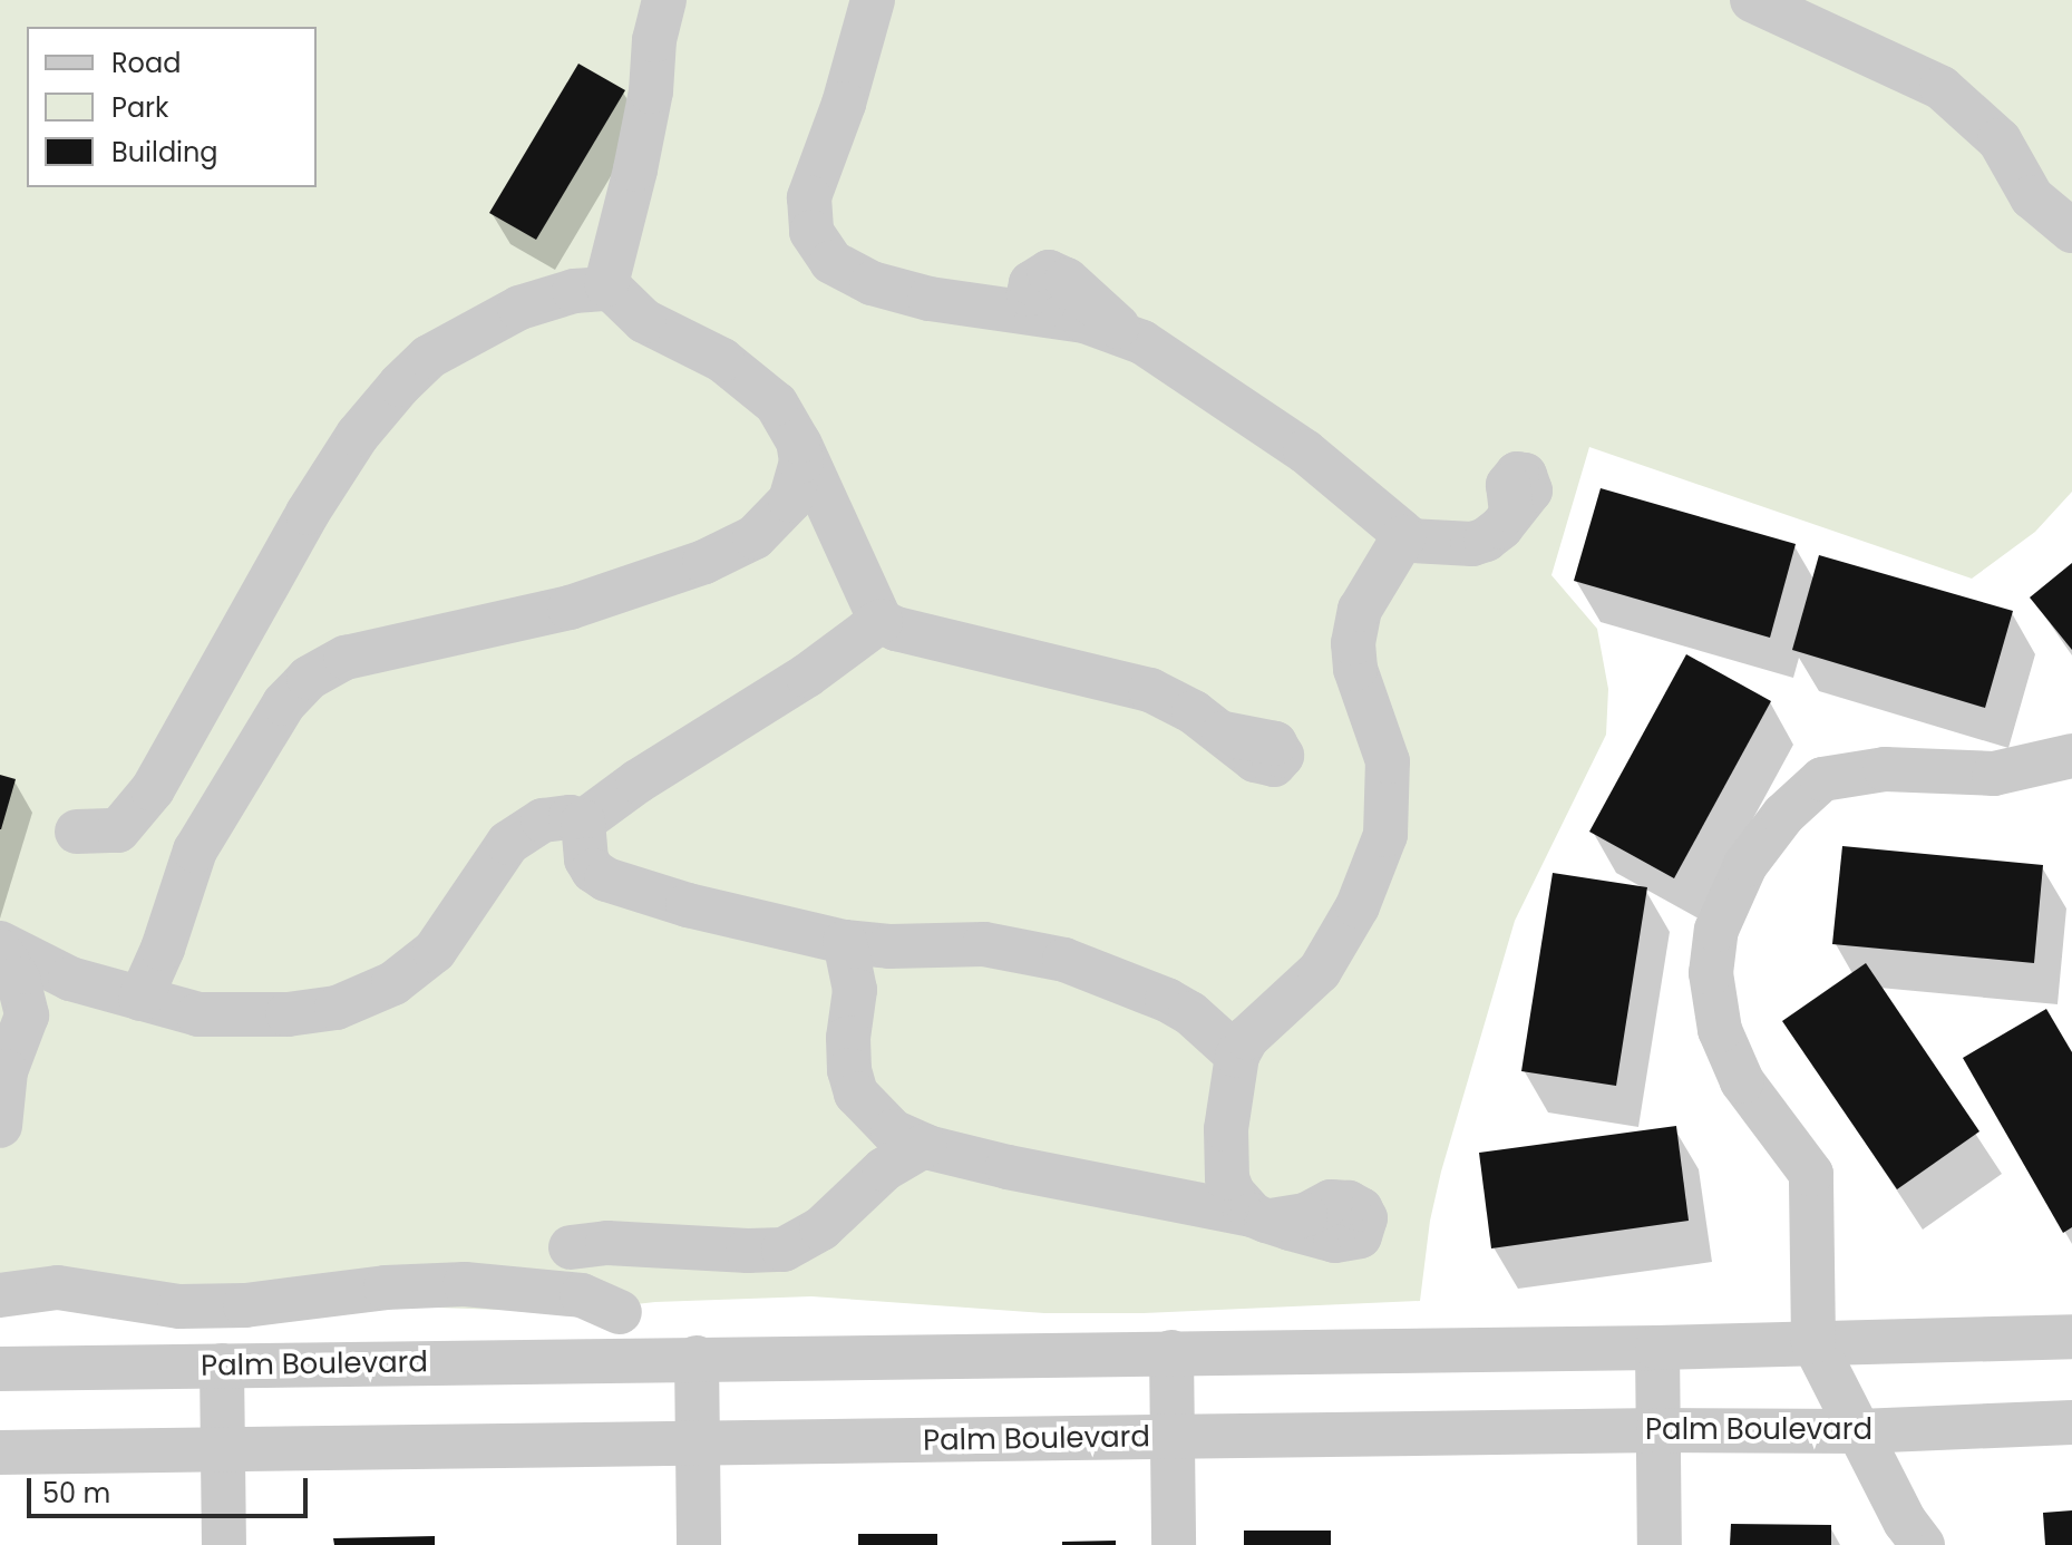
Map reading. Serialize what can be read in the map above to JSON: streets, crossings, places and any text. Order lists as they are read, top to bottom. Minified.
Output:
{"streets":{"street":["Palm Boulevard"]},"legend":["Road","Park","Building"],"scale_bar":"50 m"}
